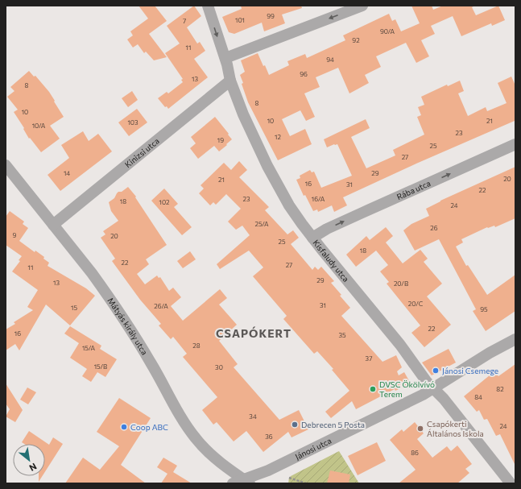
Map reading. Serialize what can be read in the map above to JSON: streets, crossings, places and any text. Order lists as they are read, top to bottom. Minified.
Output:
{"streets":{"street":["Kinizsi utca","Rába utca","Kisfaludy utca","Mátyás király utca","Jánosi utca"]},"crossings":[["Kinizsi utca","Kisfaludy utca"],["Kinizsi utca","Mátyás király utca"],["Rába utca","Kisfaludy utca"],["Kisfaludy utca","Jánosi utca"],["Mátyás király utca","Jánosi utca"]],"one_way":["Rába utca"],"districts":["CSAPÓKERT"],"places":["Jánosi Csemege","DVSC Ökölvívó Terem","Debrecen 5 Posta","Coop ABC","Csapókerti Általános Iskola"],"house_numbers":["99","101","7","90/A","92","11","94","96","13","8","8","10","10","21","103","10/A","23","12","19","25","27","14","29","20","21","16","31","22","23","16/A","18","102","24","25/A","26","9","20","25","18","22","27","11","29","13","20/B","20/C","31","26/A","15","95","22","16","35","28","15/A","37","15/B","30","82","84","34","24","36","86"],"north":"bottom right"}
